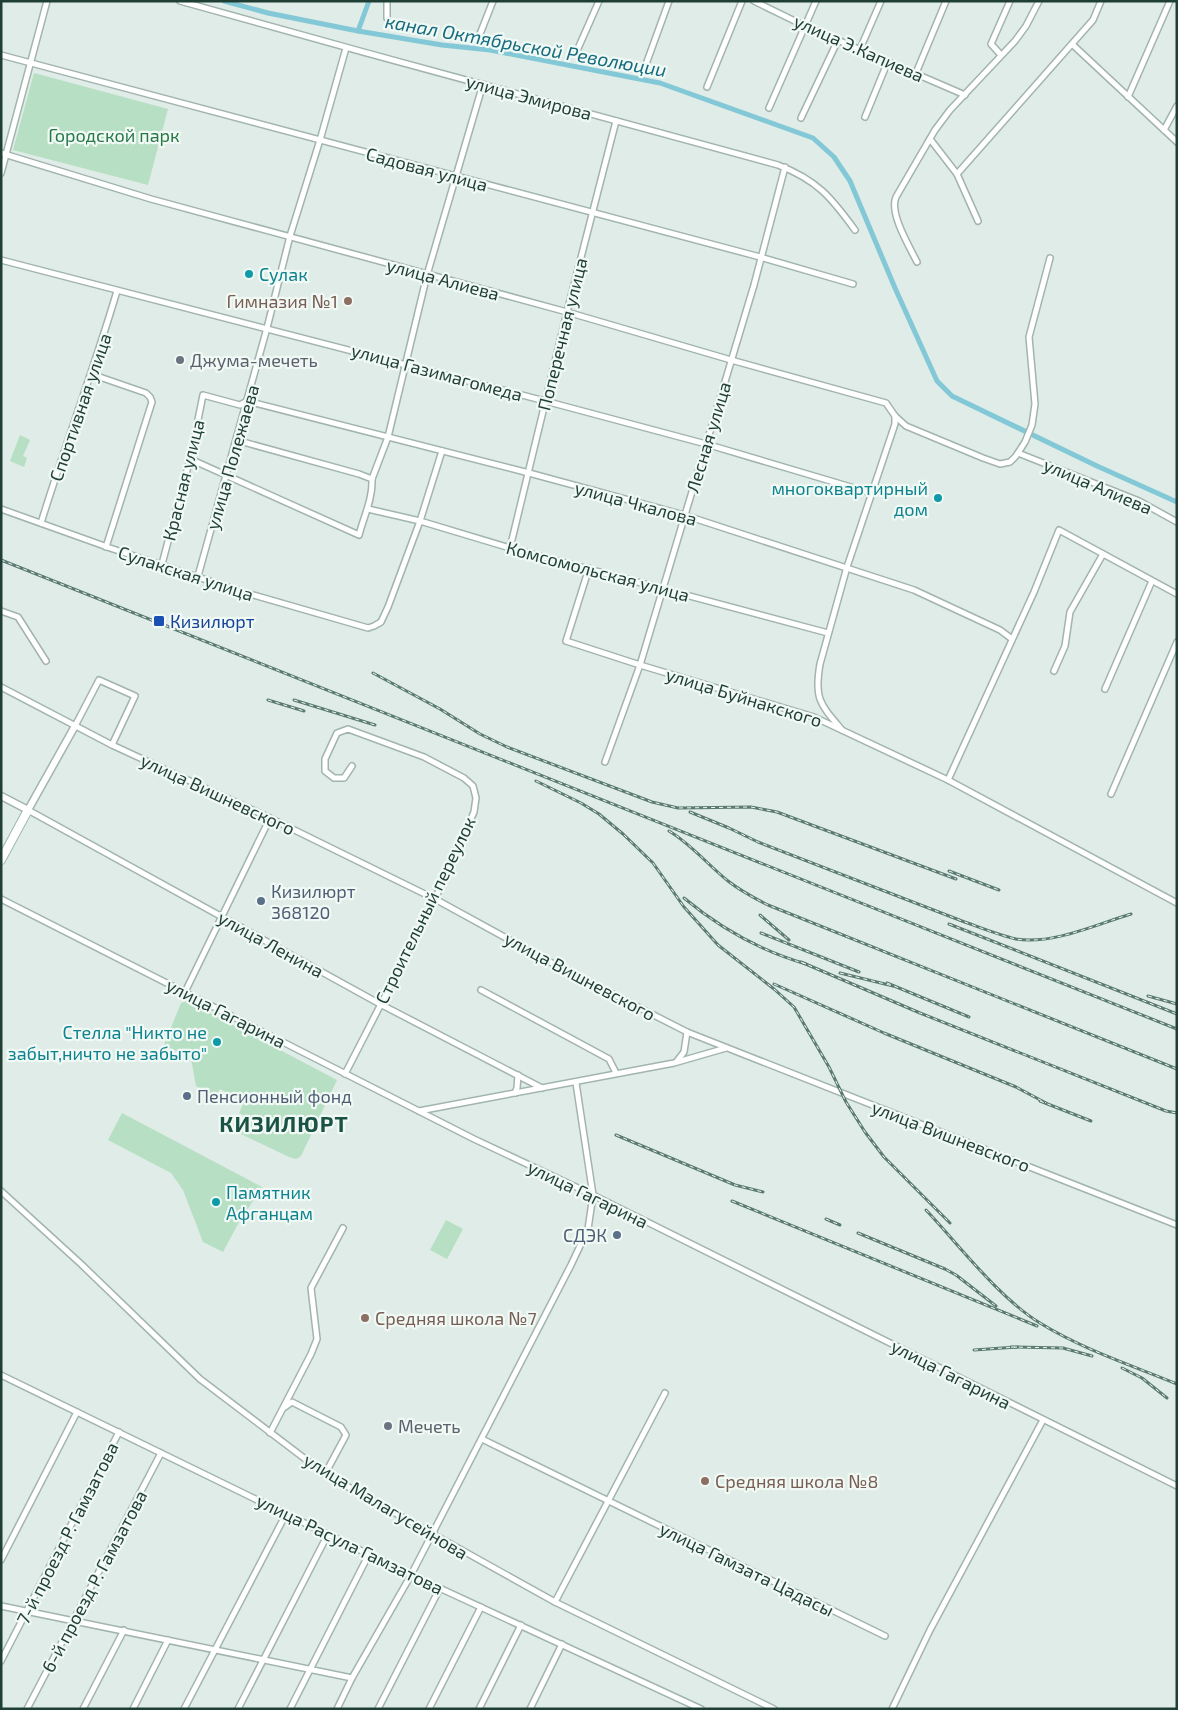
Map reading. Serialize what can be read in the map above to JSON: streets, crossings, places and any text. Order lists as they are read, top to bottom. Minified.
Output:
{"streets":{"street":["улица Э.Капиева","улица Эмирова","Садовая улица","улица Алиева","Поперечная улица","улица Газимагомеда","Спортивная улица","Лесная улица","улица Полежаева","Красная улица","улица Чкалова","Комсомольская улица","Сулакская улица","улица Буйнакского","улица Вишневского","Строительный переулок","улица Ленина","улица Гагарина","улица Малагусейнова","7-й проезд Р. Гамзатова","улица Расула Гамзатова","улица Гамзата Цадасы","6-й проезд Р. Гамзатова"]},"crossings":[["улица Эмирова","Поперечная улица"],["улица Эмирова","Лесная улица"],["улица Эмирова","улица Полежаева"],["Садовая улица","Поперечная улица"],["Садовая улица","Лесная улица"],["Садовая улица","улица Полежаева"],["улица Алиева","Поперечная улица"],["улица Алиева","Лесная улица"],["улица Алиева","улица Полежаева"],["Поперечная улица","улица Газимагомеда"],["Поперечная улица","улица Чкалова"],["Поперечная улица","Комсомольская улица"],["улица Газимагомеда","Спортивная улица"],["улица Газимагомеда","Лесная улица"],["улица Газимагомеда","улица Полежаева"],["Спортивная улица","Сулакская улица"],["Лесная улица","улица Чкалова"],["Лесная улица","Комсомольская улица"],["Лесная улица","улица Буйнакского"],["улица Полежаева","улица Чкалова"],["улица Полежаева","Сулакская улица"],["Красная улица","улица Чкалова"],["Красная улица","Сулакская улица"],["Комсомольская улица","Сулакская улица"],["Комсомольская улица","улица Буйнакского"],["улица Вишневского","Строительный переулок"],["Строительный переулок","улица Ленина"],["Строительный переулок","улица Гагарина"],["7-й проезд Р. Гамзатова","улица Расула Гамзатова"],["улица Расула Гамзатова","6-й проезд Р. Гамзатова"]],"districts":["КИЗИЛЮРТ"],"water":["канал Октябрьской Революции"],"parks":["Городской парк"],"places":{"other":["Сулак","Гимназия №1","Джума-мечеть","многоквартирный дом","Кизилюрт 368120","Стелла \"Никто не забыт,ничто не забыто\"","Пенсионный фонд","Памятник Афганцам","СДЭК","Средняя школа №7","Мечеть","Средняя школа №8"],"transit":["Кизилюрт"]}}
